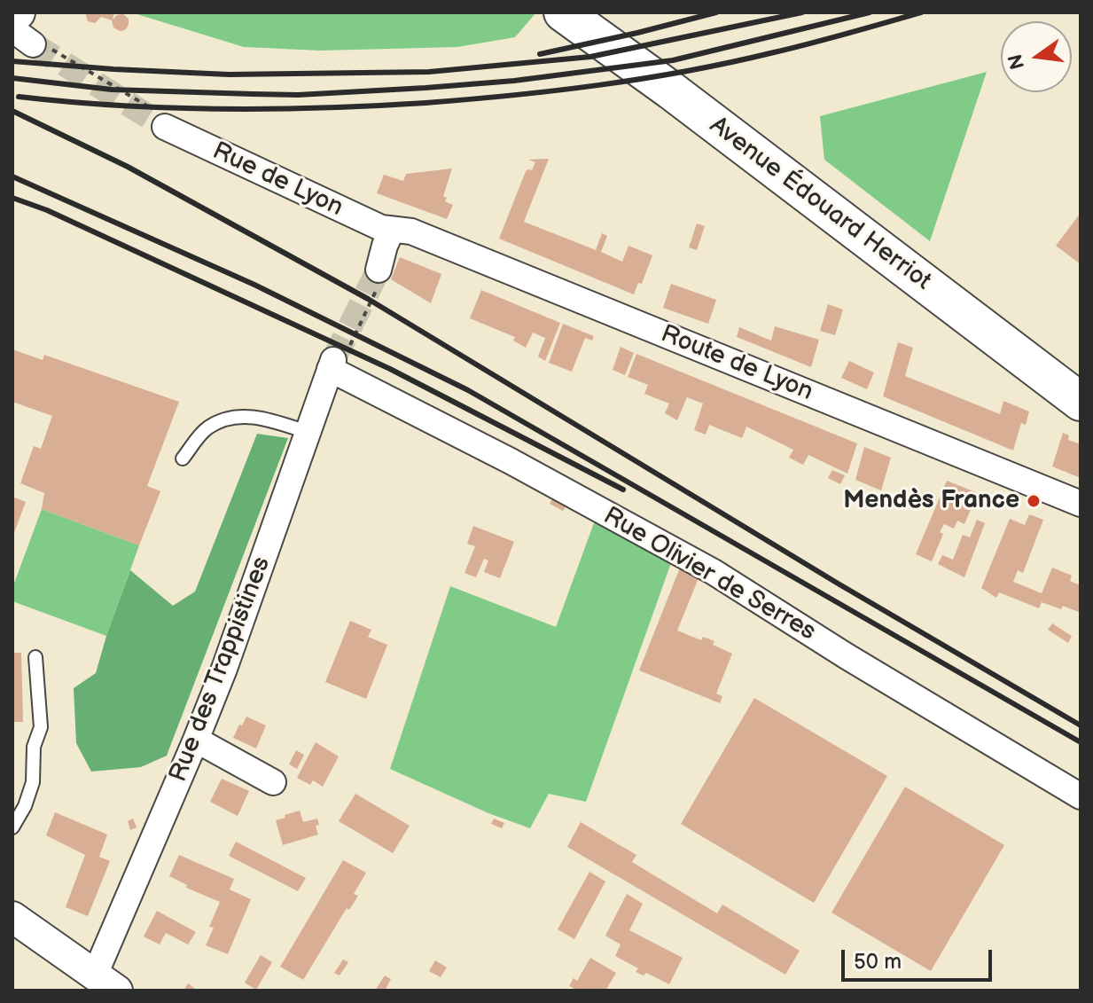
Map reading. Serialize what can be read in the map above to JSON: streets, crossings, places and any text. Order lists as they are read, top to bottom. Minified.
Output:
{"streets":{"main road":["Avenue Édouard Herriot"],"street":["Rue de Lyon","Route de Lyon","Rue Olivier de Serres","Rue des Trappistines"]},"crossings":[["Rue de Lyon","Route de Lyon"],["Rue Olivier de Serres","Rue des Trappistines"]],"places":["Mendès France"],"scale_bar":"50 m","north":"left"}
